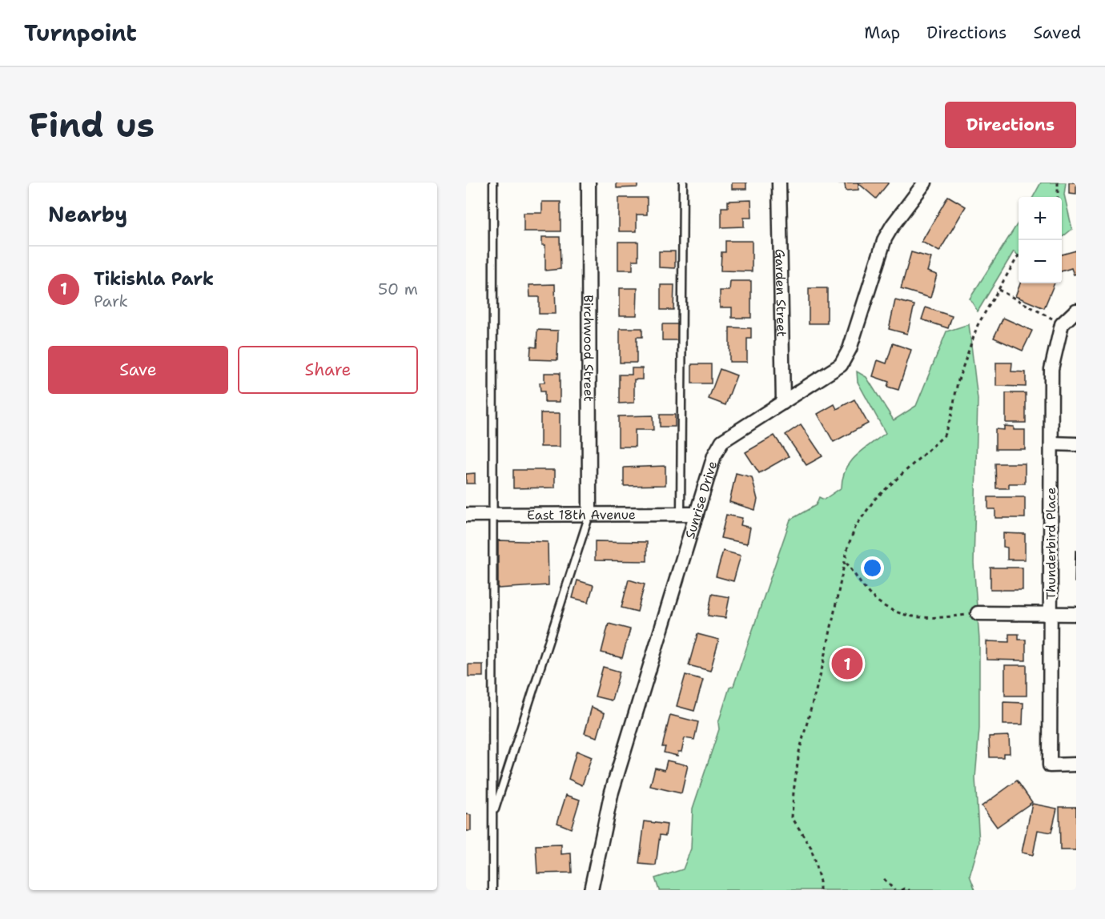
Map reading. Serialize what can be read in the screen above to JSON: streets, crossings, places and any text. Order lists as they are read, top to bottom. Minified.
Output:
{"streets":{"street":["Garden Street","Birchwood Street","Sunrise Drive","East 18th Avenue","Thunderbird Place"]},"crossings":[["Garden Street","Sunrise Drive"],["Birchwood Street","East 18th Avenue"],["Sunrise Drive","East 18th Avenue"]],"page":{"header":"Turnpoint","nav":["Map","Directions","Saved"],"buttons":["Directions",["Save","Share"]],"title":"Find us","heading":"Nearby","map_buttons":["+","−"],"list":[{"mark":"1","name":"Tikishla Park","note":"Park","value":"50 m"}],"pins":"1"}}
